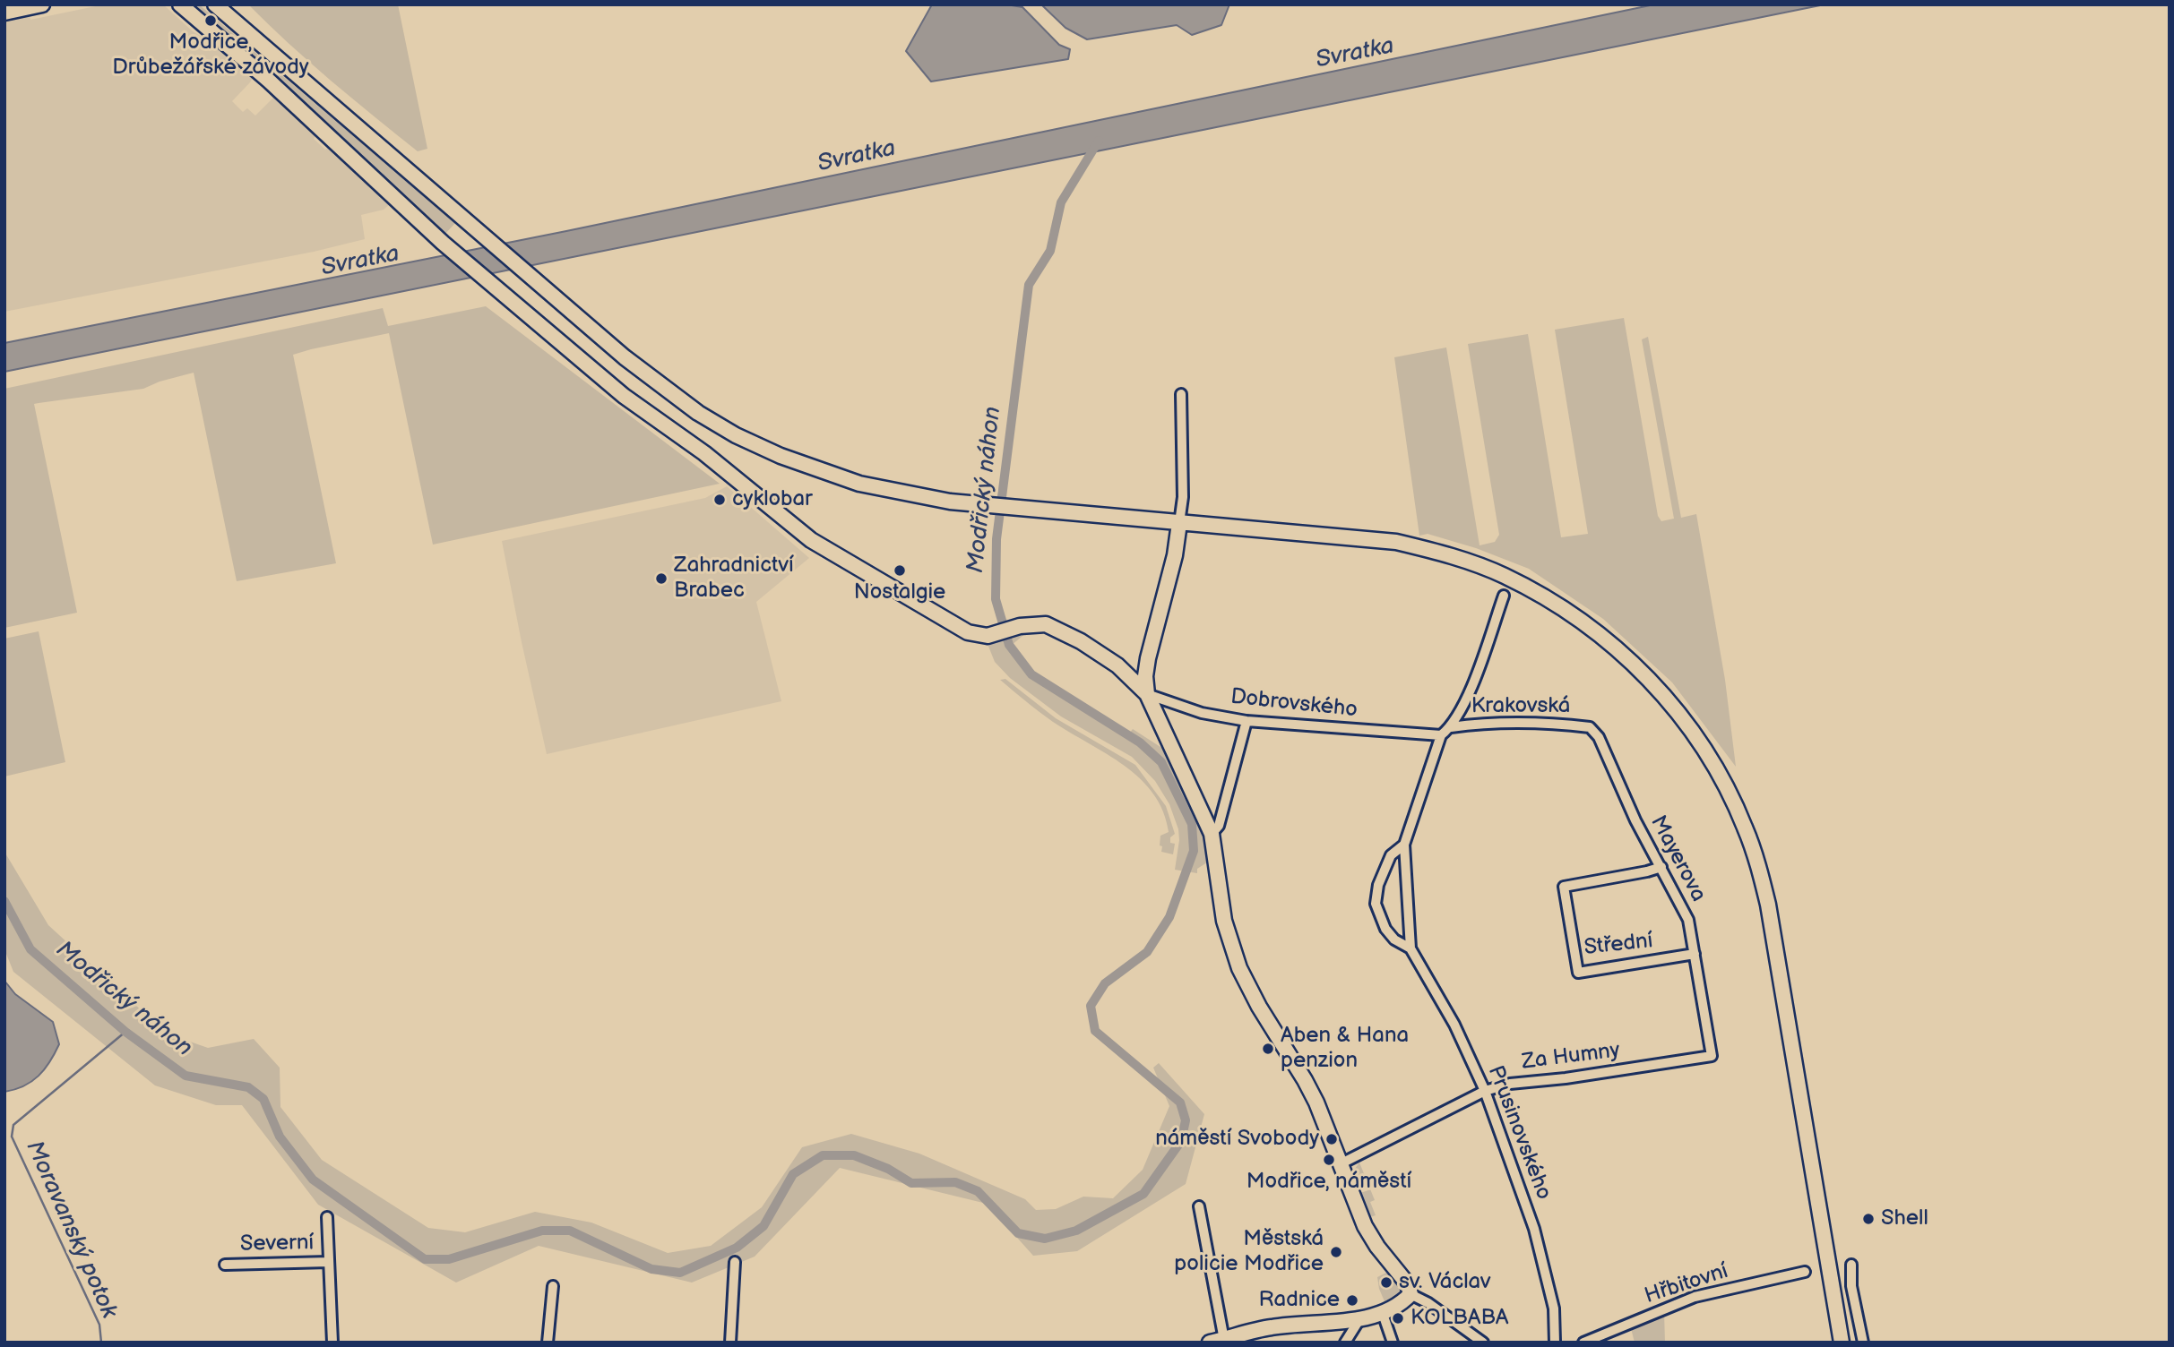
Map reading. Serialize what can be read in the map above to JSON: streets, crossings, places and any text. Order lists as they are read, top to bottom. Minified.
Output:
{"streets":{"street":["Dobrovského","Krakovská","Mayerova","Střední","Za Humny","Prusinovského","Severní","Hřbitovní"]},"crossings":[["Dobrovského","Prusinovského"],["Krakovská","Mayerova"],["Mayerova","Střední"],["Mayerova","Za Humny"],["Za Humny","Prusinovského"]],"water":["Svratka","Modřický náhon","Moravanský potok"],"places":["Modřice, Drůbežářské závody","cyklobar","Nostalgie","Zahradnictví Brabec","Aben & Hana penzion","náměstí Svobody","Modřice, náměstí","Shell","Městská policie Modřice","sv. Václav","Radnice","KOLBABA"]}
